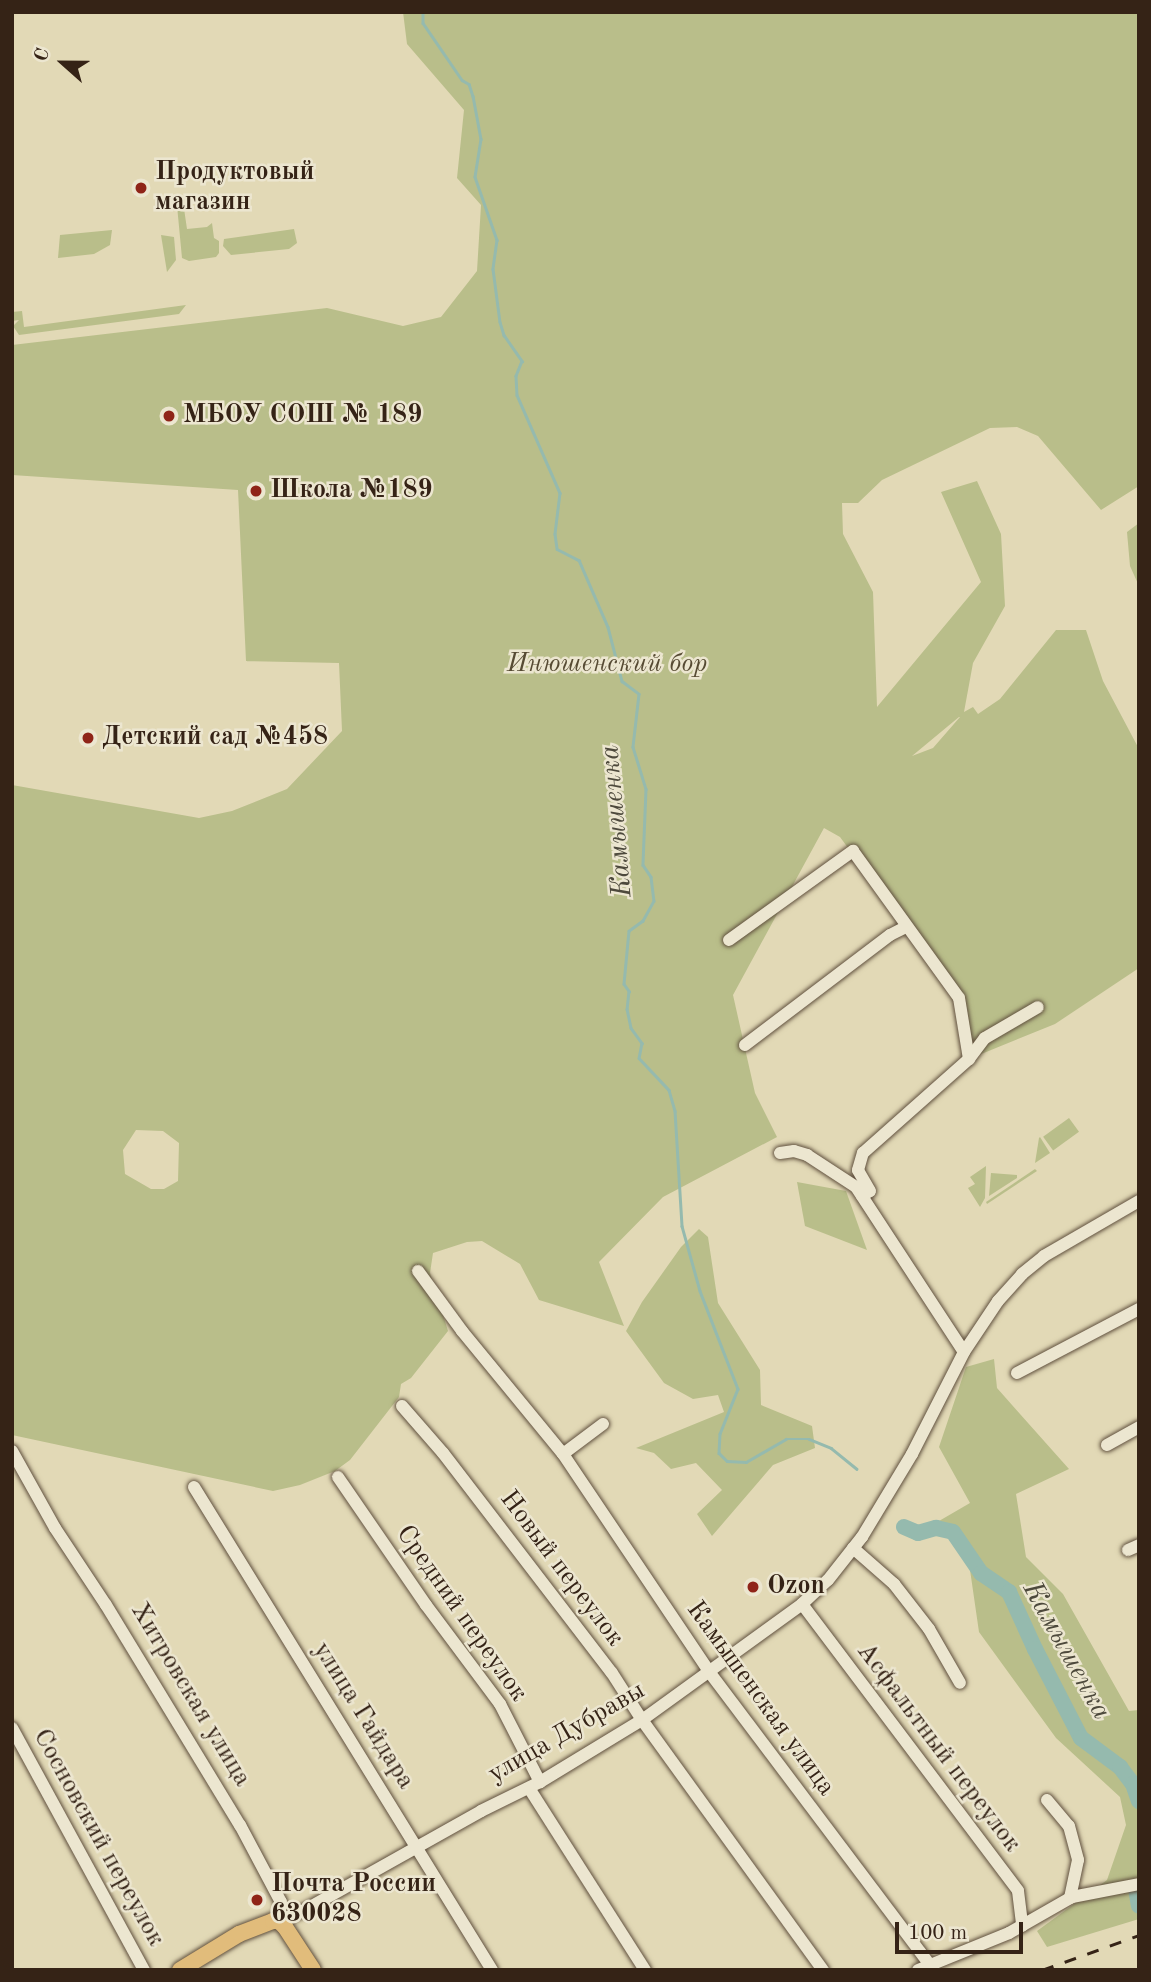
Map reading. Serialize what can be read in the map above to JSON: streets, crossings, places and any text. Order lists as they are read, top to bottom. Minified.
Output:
{"streets":{"main road":["Хитровская улица","улица Дубравы"],"street":["Новый переулок","Средний переулок","Камышенская улица","улица Гайдара","Асфальтный переулок","Сосновский переулок"]},"crossings":[["Новый переулок","улица Дубравы"],["Средний переулок","улица Дубравы"],["Хитровская улица","улица Дубравы"],["Камышенская улица","улица Дубравы"],["улица Гайдара","улица Дубравы"],["улица Дубравы","Асфальтный переулок"]],"water":["Камышенка"],"parks":["Инюшенский бор"],"places":["Продуктовый магазин","МБОУ СОШ № 189","Школа №189","Детский сад №458","Ozon","Почта России 630028"],"scale_bar":"100 m","north":"left"}
